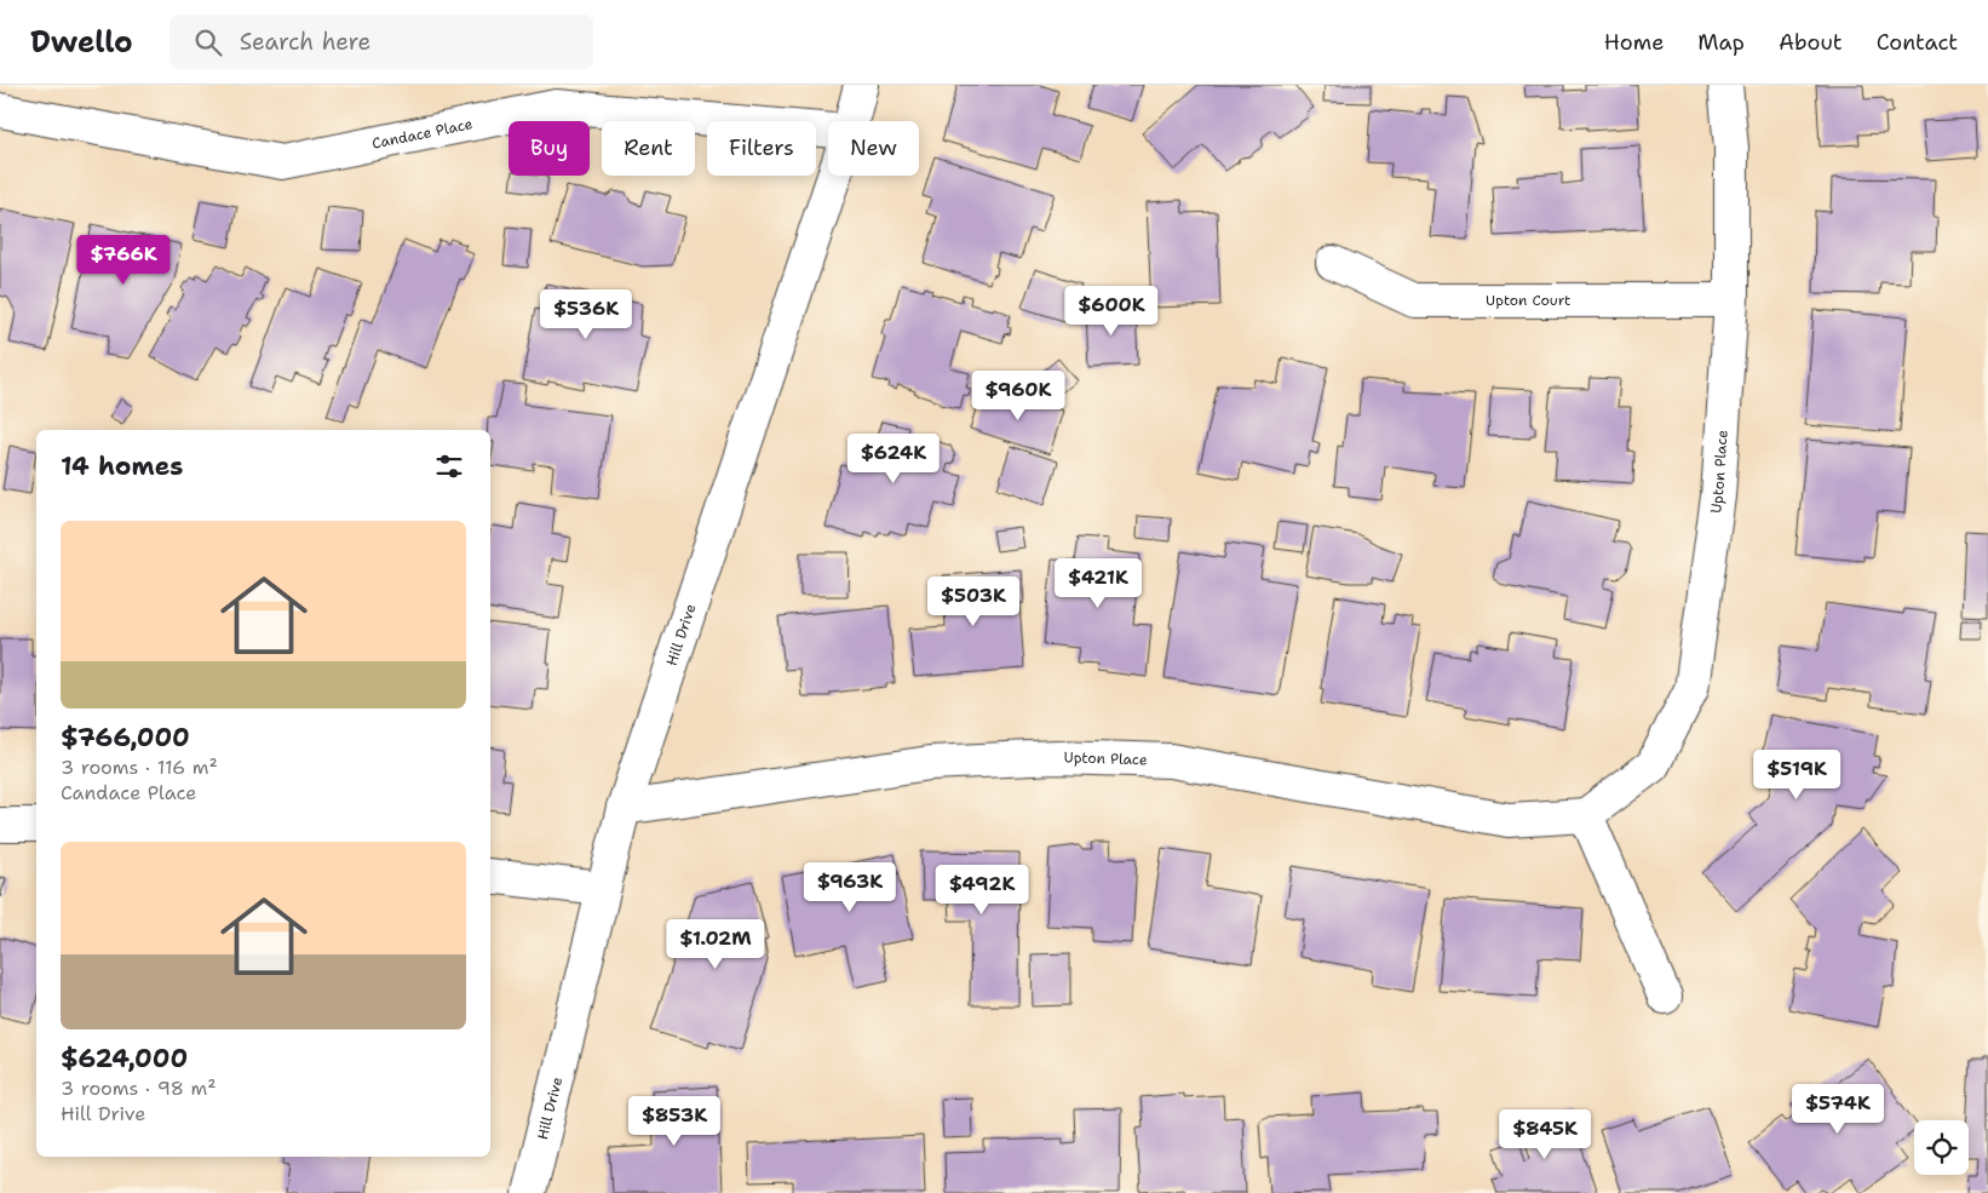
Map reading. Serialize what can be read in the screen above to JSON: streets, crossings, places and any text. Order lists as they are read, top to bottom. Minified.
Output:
{"streets":{"street":["Candace Place","Upton Court","Upton Place","Hill Drive"]},"crossings":[["Upton Court","Upton Place"],["Upton Place","Hill Drive"]],"page":{"header":"Dwello","search":"Search here","nav":["Home","Map","About","Contact"],"chip":["Buy","Rent","Filters","New"],"price":["$766K","$600K","$536K","$960K","$624K","$421K","$503K","$519K","$963K","$492K","$1.02M","$574K","$853K","$845K"],"heading":"14 homes","list":[{"name":"$766,000","note":"3 rooms · 116 m² · Candace Place"},{"name":"$624,000","note":"3 rooms · 98 m² · Hill Drive"}]}}
